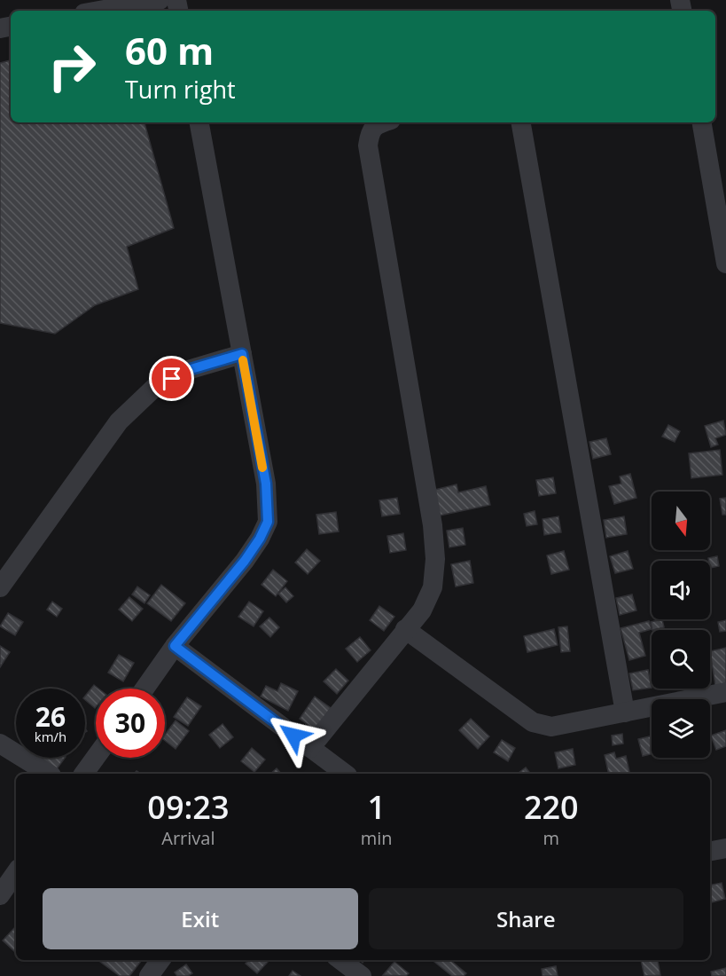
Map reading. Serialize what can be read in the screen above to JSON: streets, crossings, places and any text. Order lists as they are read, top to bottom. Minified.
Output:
{"north":"bottom","page":{"turn":["60 m","Turn right"],"speed":"26 km/h","limit":"30","eta":["09:23","Arrival","1","min","220","m"],"buttons":["Exit","Share"]}}
